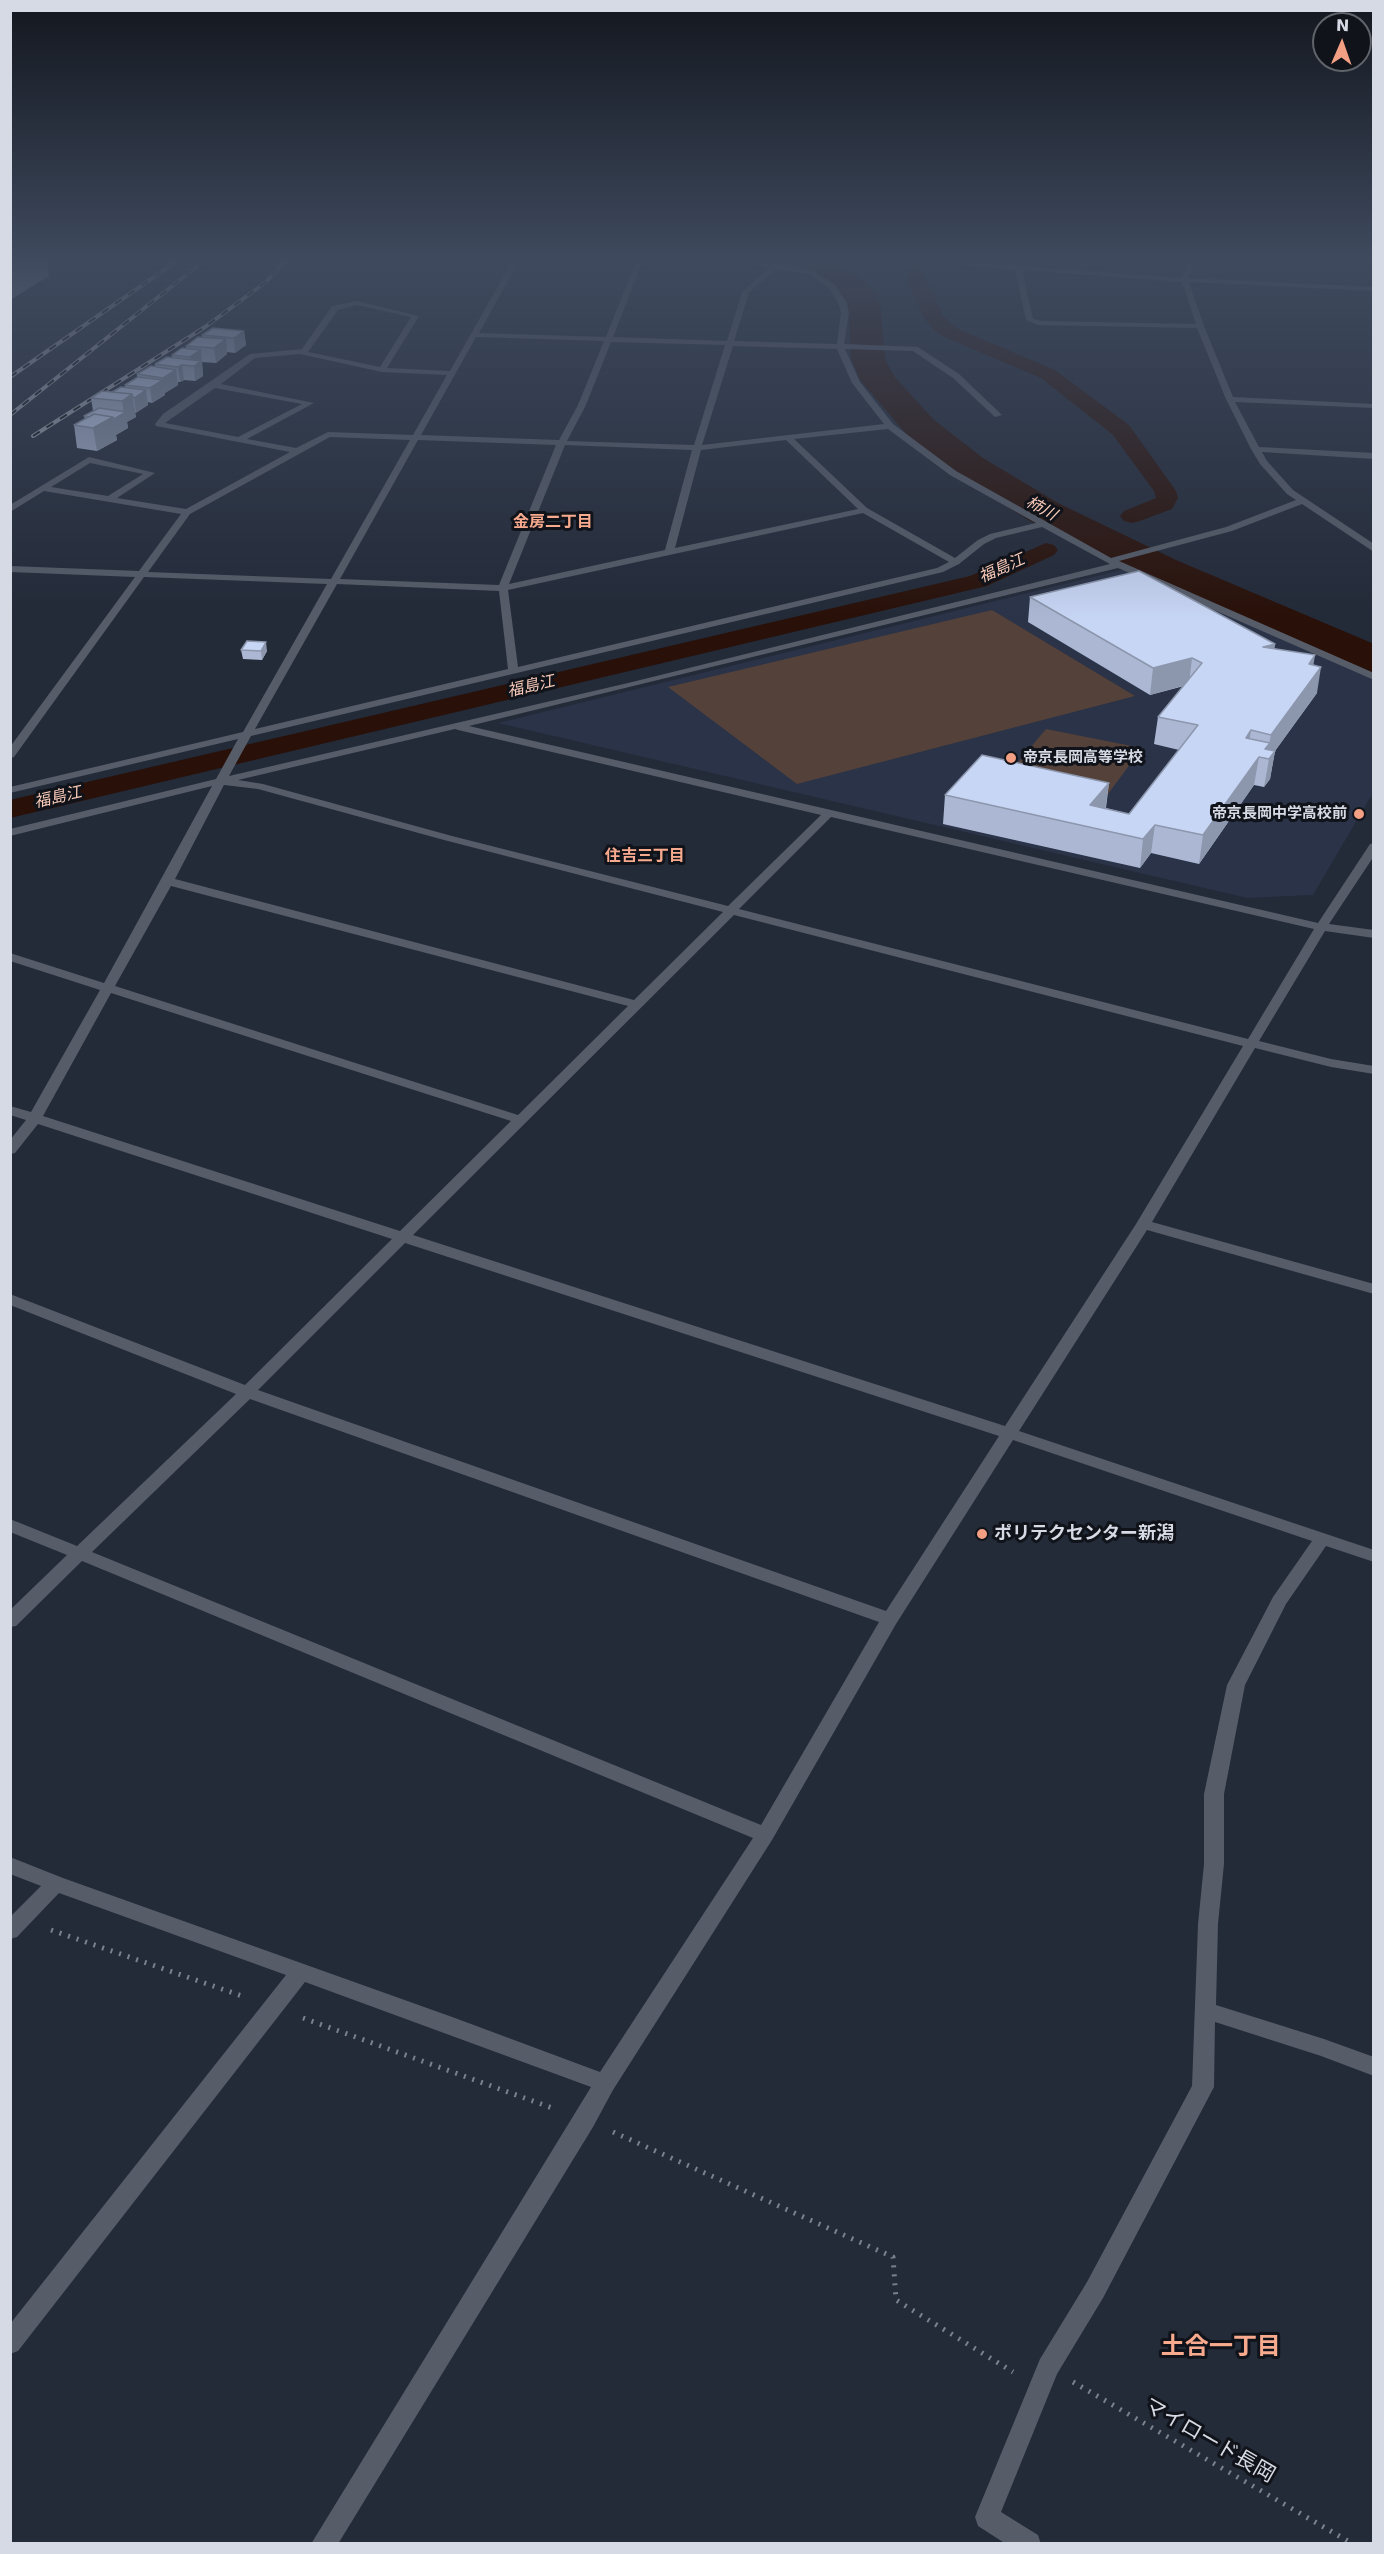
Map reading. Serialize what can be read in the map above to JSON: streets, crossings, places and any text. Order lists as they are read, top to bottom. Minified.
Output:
{"streets":{"path":["マイロード長岡"]},"districts":["金房二丁目","住吉三丁目","土合一丁目"],"water":["柿川","福島江"],"places":["帝京長岡高等学校","帝京長岡中学高校前","ポリテクセンター新潟"],"north":"top"}
